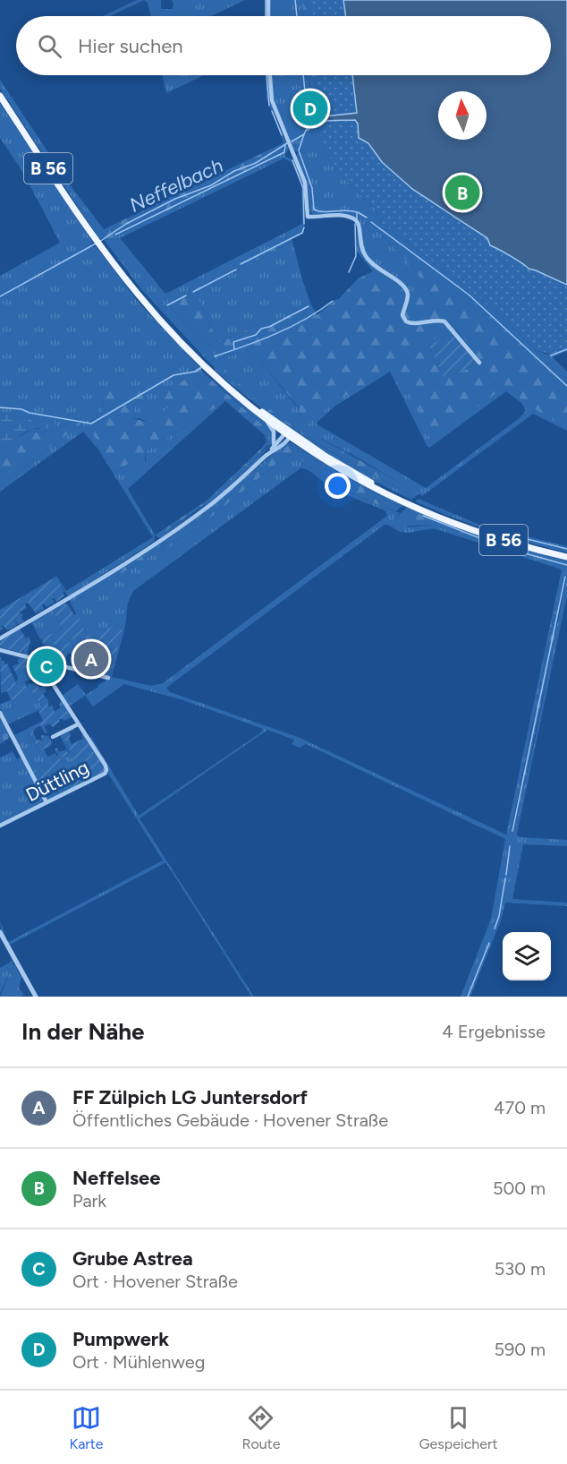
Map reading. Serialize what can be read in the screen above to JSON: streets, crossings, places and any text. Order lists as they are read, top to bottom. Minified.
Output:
{"streets":{"main road":["B 56"],"street":["Düttling"]},"water":["Neffelbach"],"north":"top","page":{"search":"Hier suchen","pins":["D","B","A","C"],"heading":["In der Nähe","4 Ergebnisse"],"list":[{"mark":"A","name":"FF Zülpich LG Juntersdorf","note":"Öffentliches Gebäude · Hovener Straße","value":"470 m"},{"mark":"B","name":"Neffelsee","note":"Park","value":"500 m"},{"mark":"C","name":"Grube Astrea","note":"Ort · Hovener Straße","value":"530 m"},{"mark":"D","name":"Pumpwerk","note":"Ort · Mühlenweg","value":"590 m"}],"nav":["Karte","Route","Gespeichert"]}}
